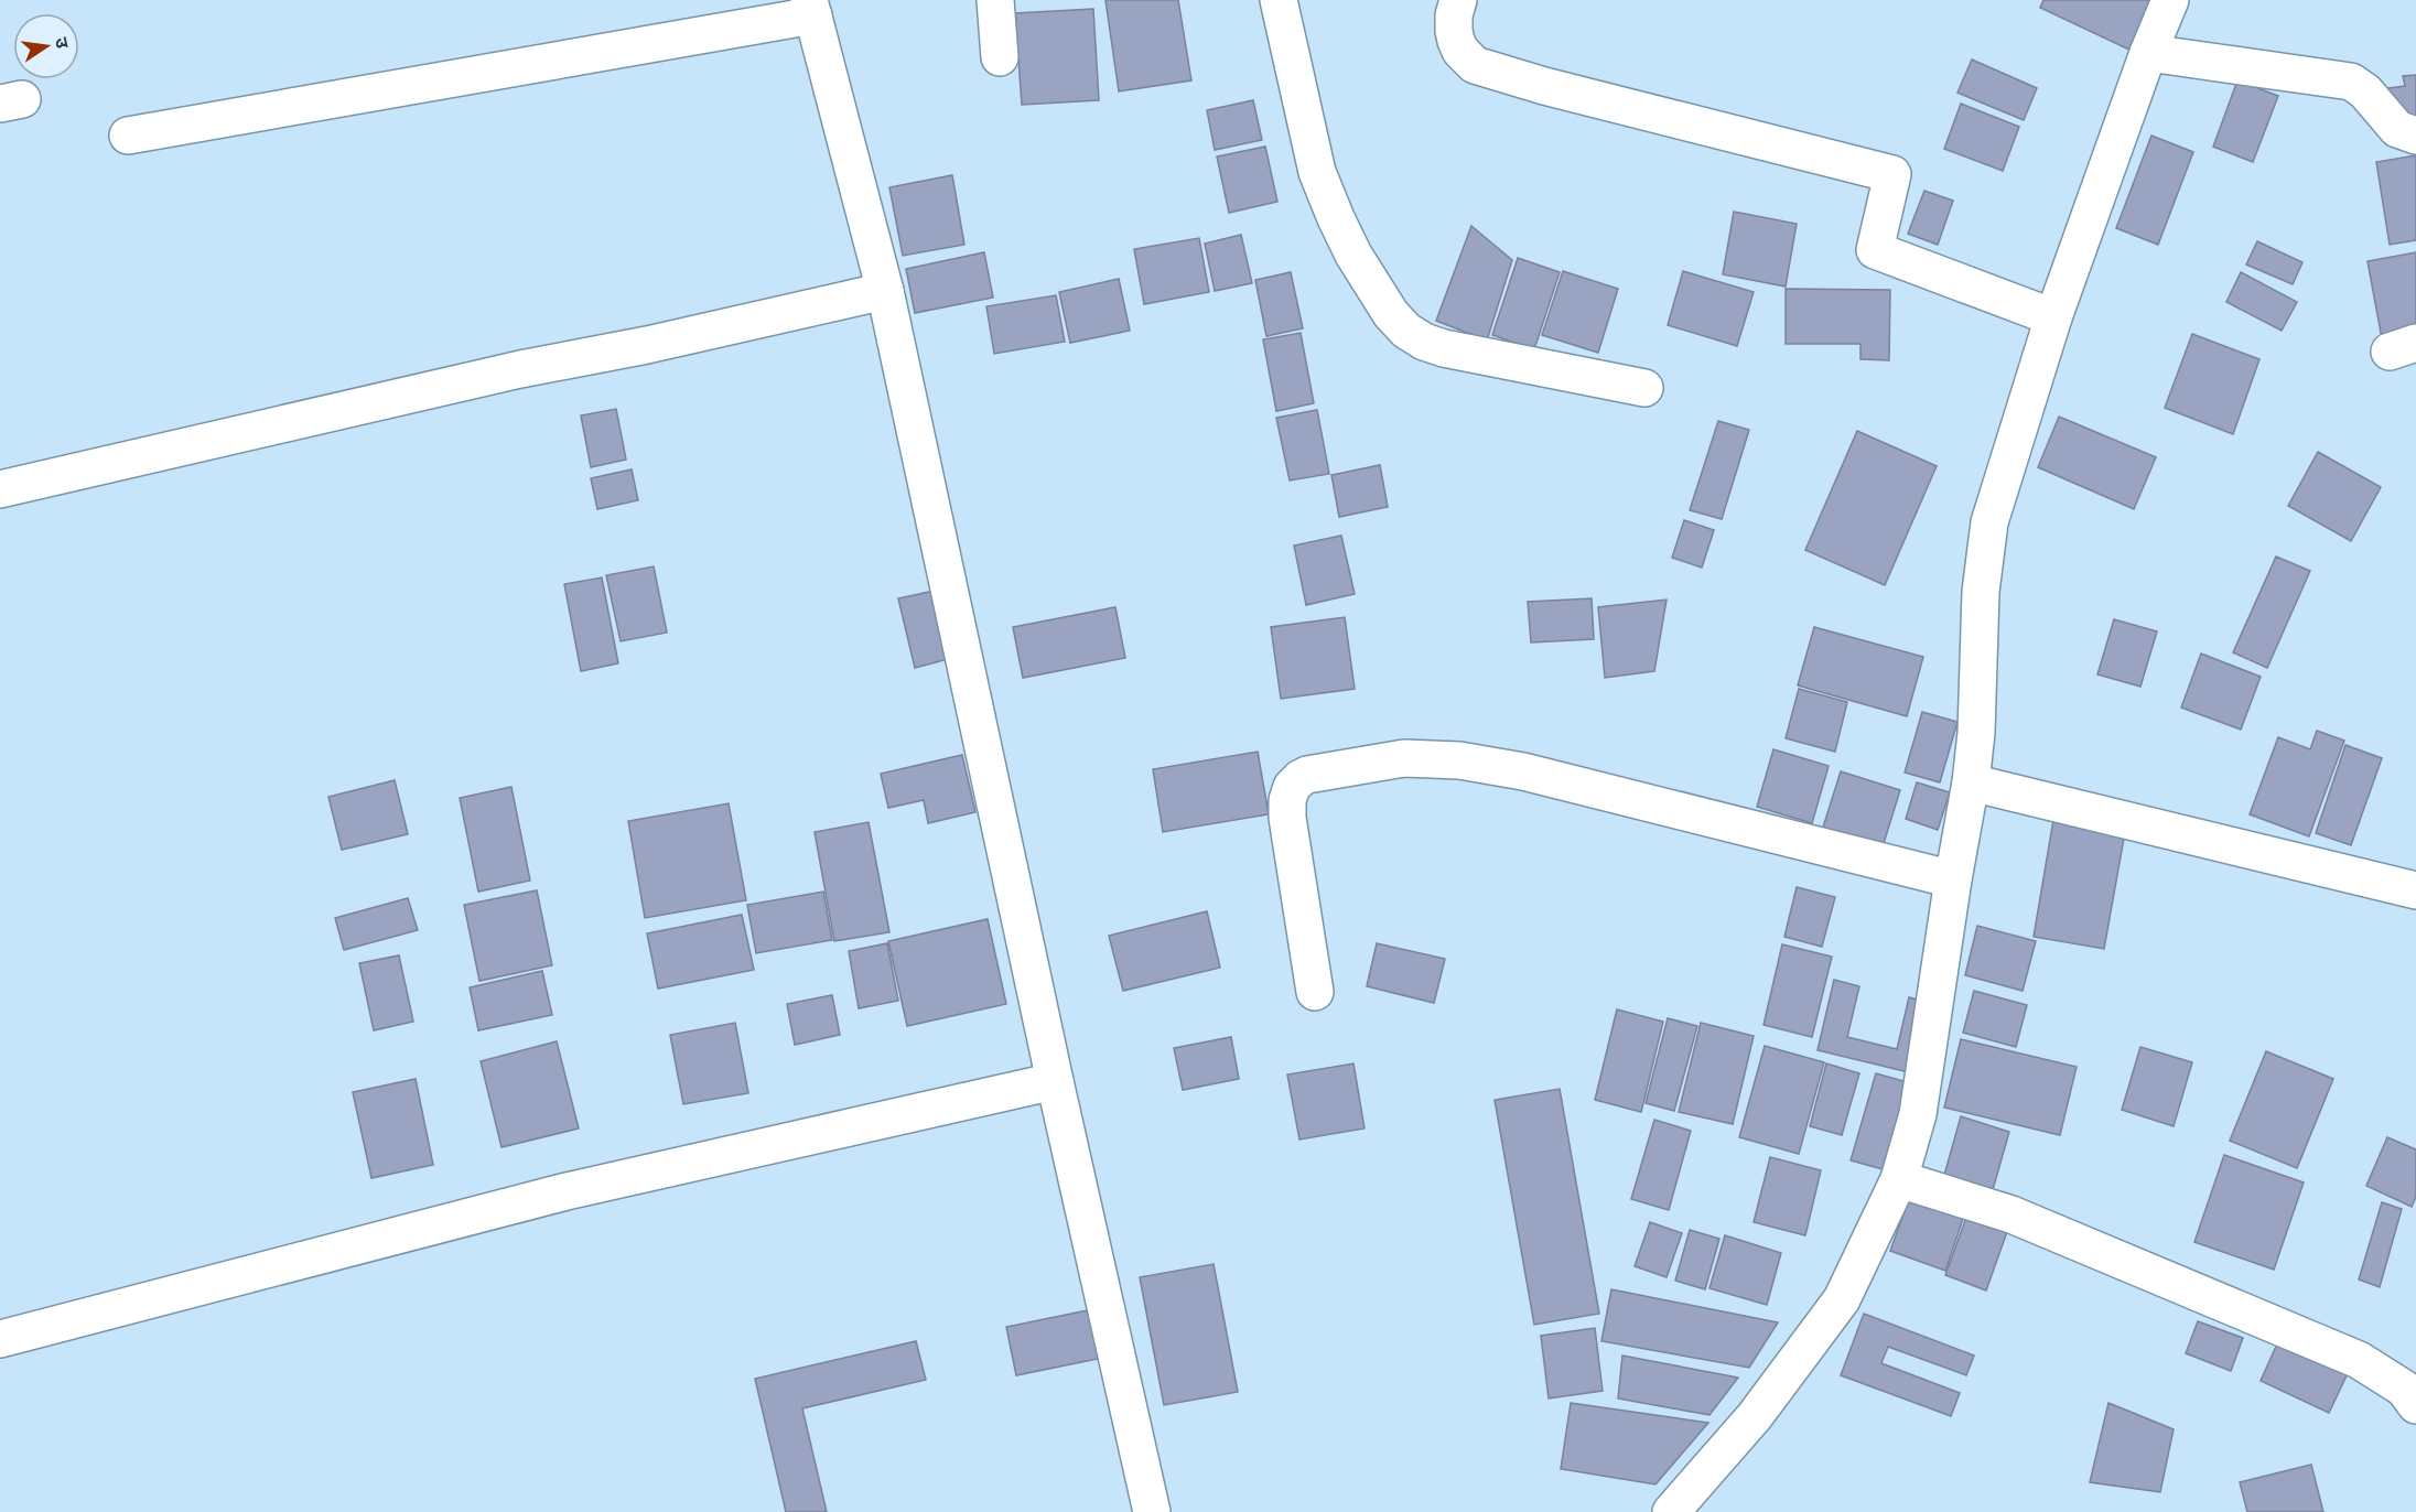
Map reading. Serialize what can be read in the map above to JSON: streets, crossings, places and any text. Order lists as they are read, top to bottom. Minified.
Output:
{"north":"right"}
